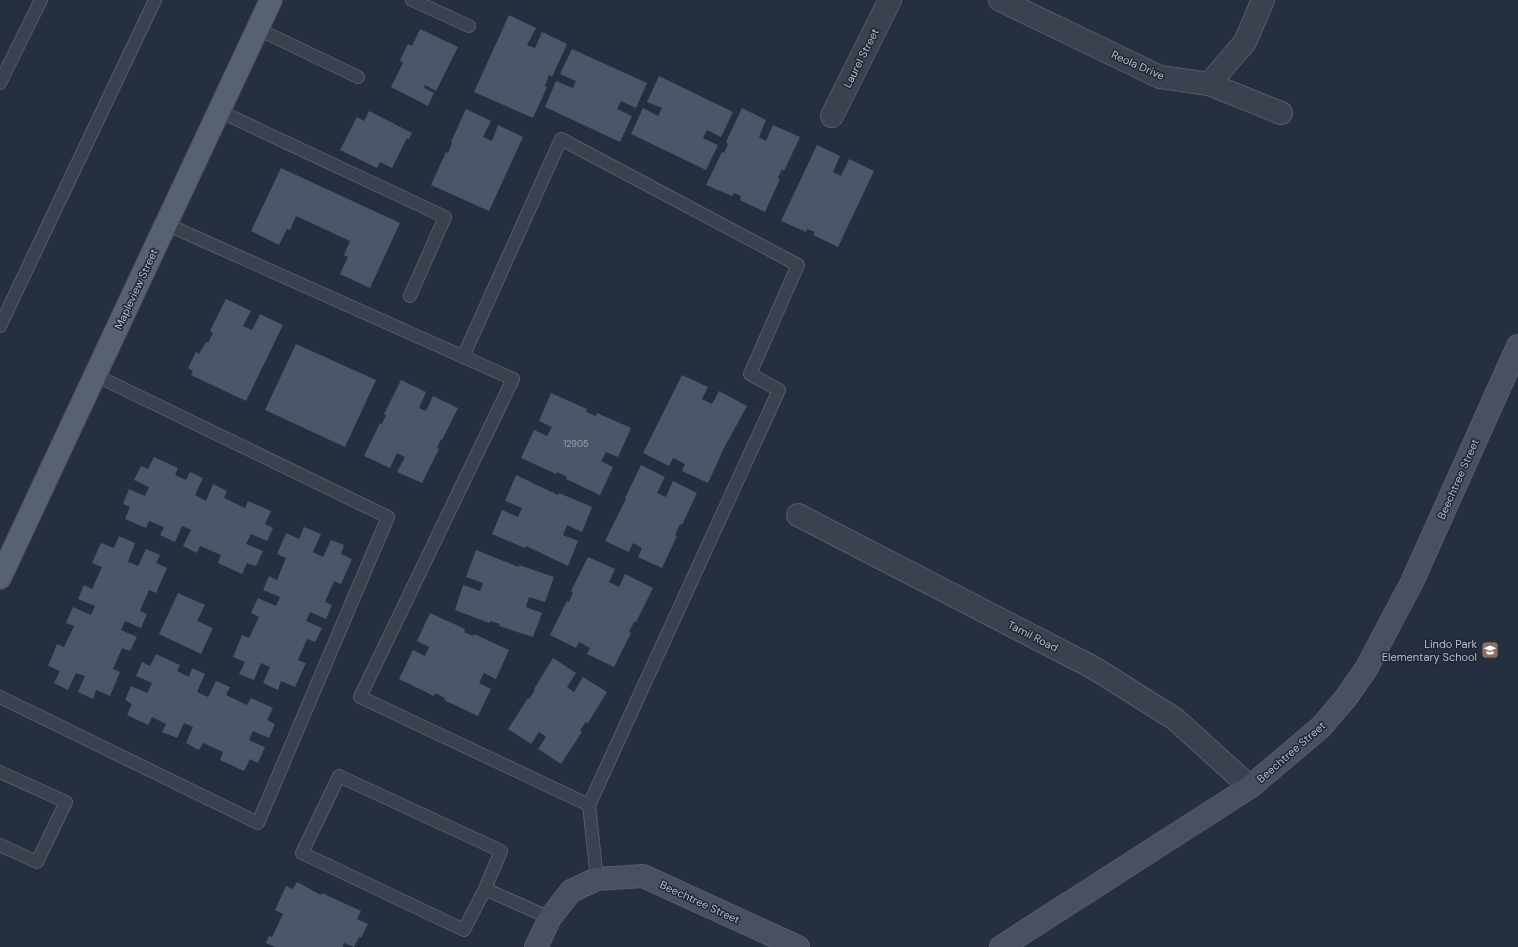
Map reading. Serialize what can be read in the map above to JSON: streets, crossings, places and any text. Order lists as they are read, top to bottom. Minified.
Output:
{"streets":{"main road":["Mapleview Street"],"street":["Laurel Street","Reola Drive","Beechtree Street","Tamil Road"]},"crossings":[["Beechtree Street","Tamil Road"]],"places":{"school or university":["Lindo Park Elementary School"]},"house_numbers":["12905"]}
